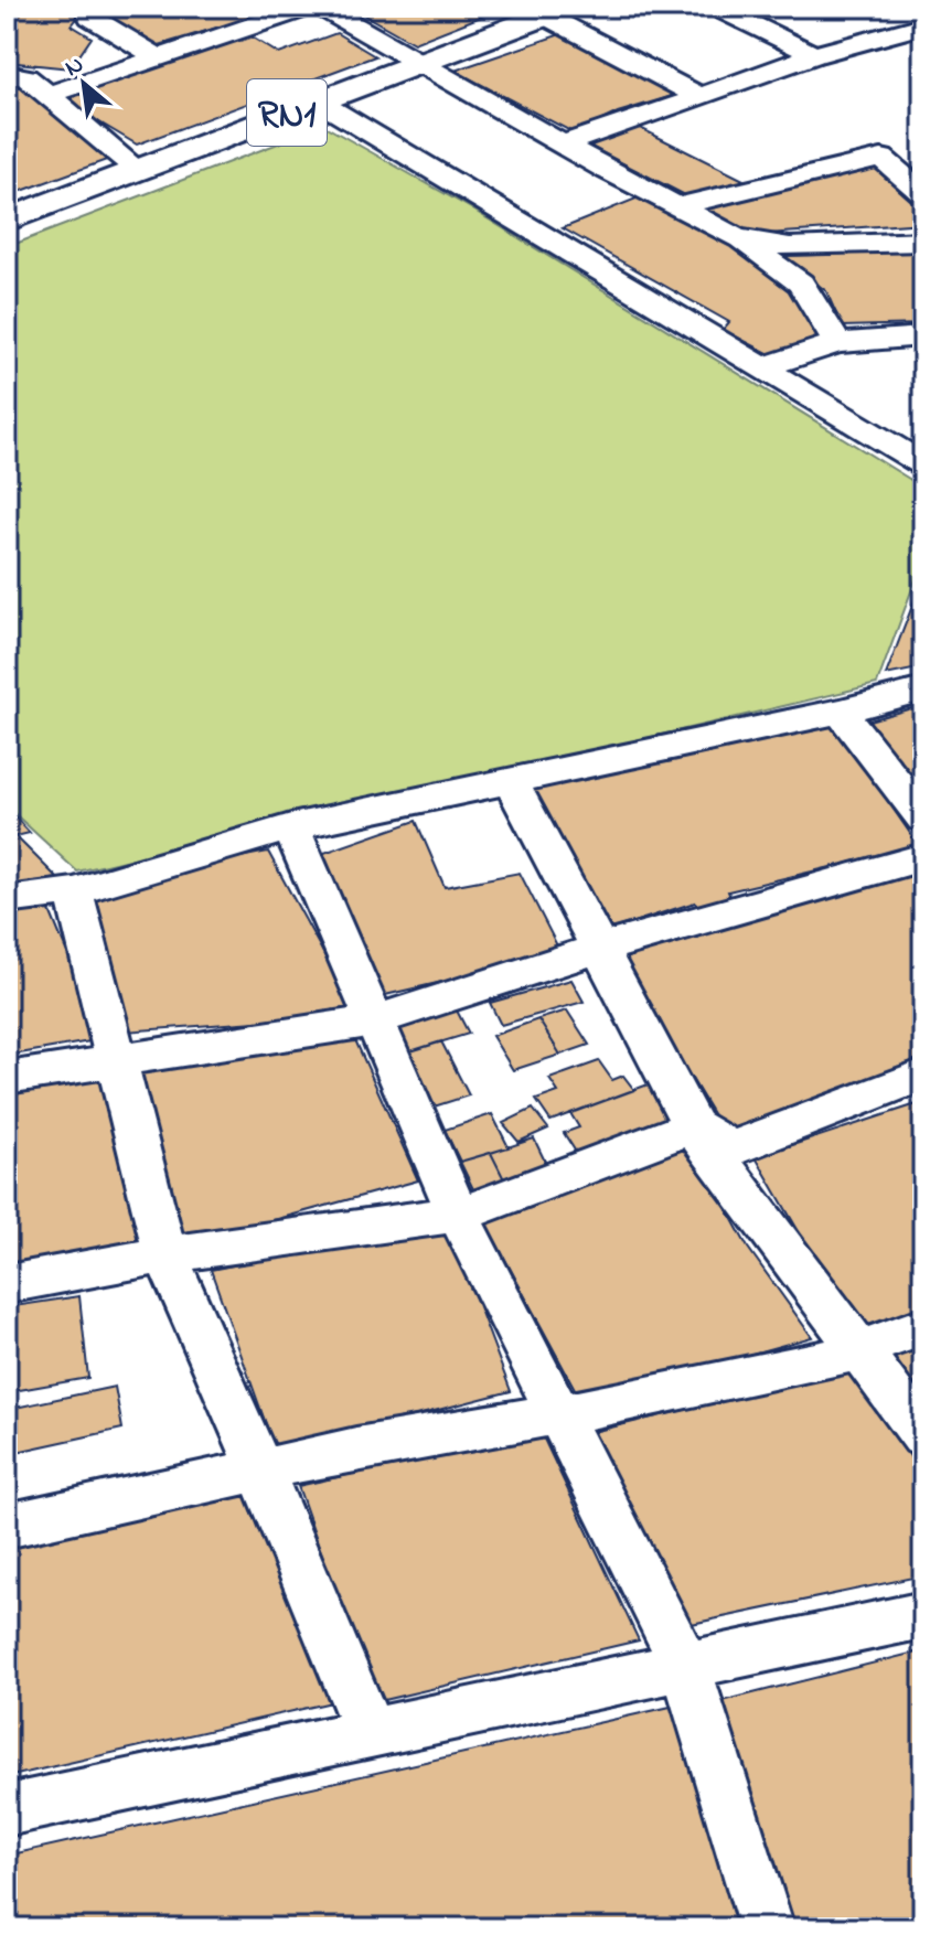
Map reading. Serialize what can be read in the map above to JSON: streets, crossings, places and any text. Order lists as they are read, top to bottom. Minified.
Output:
{"streets":{"highway":["RN1"]},"north":"top left"}
